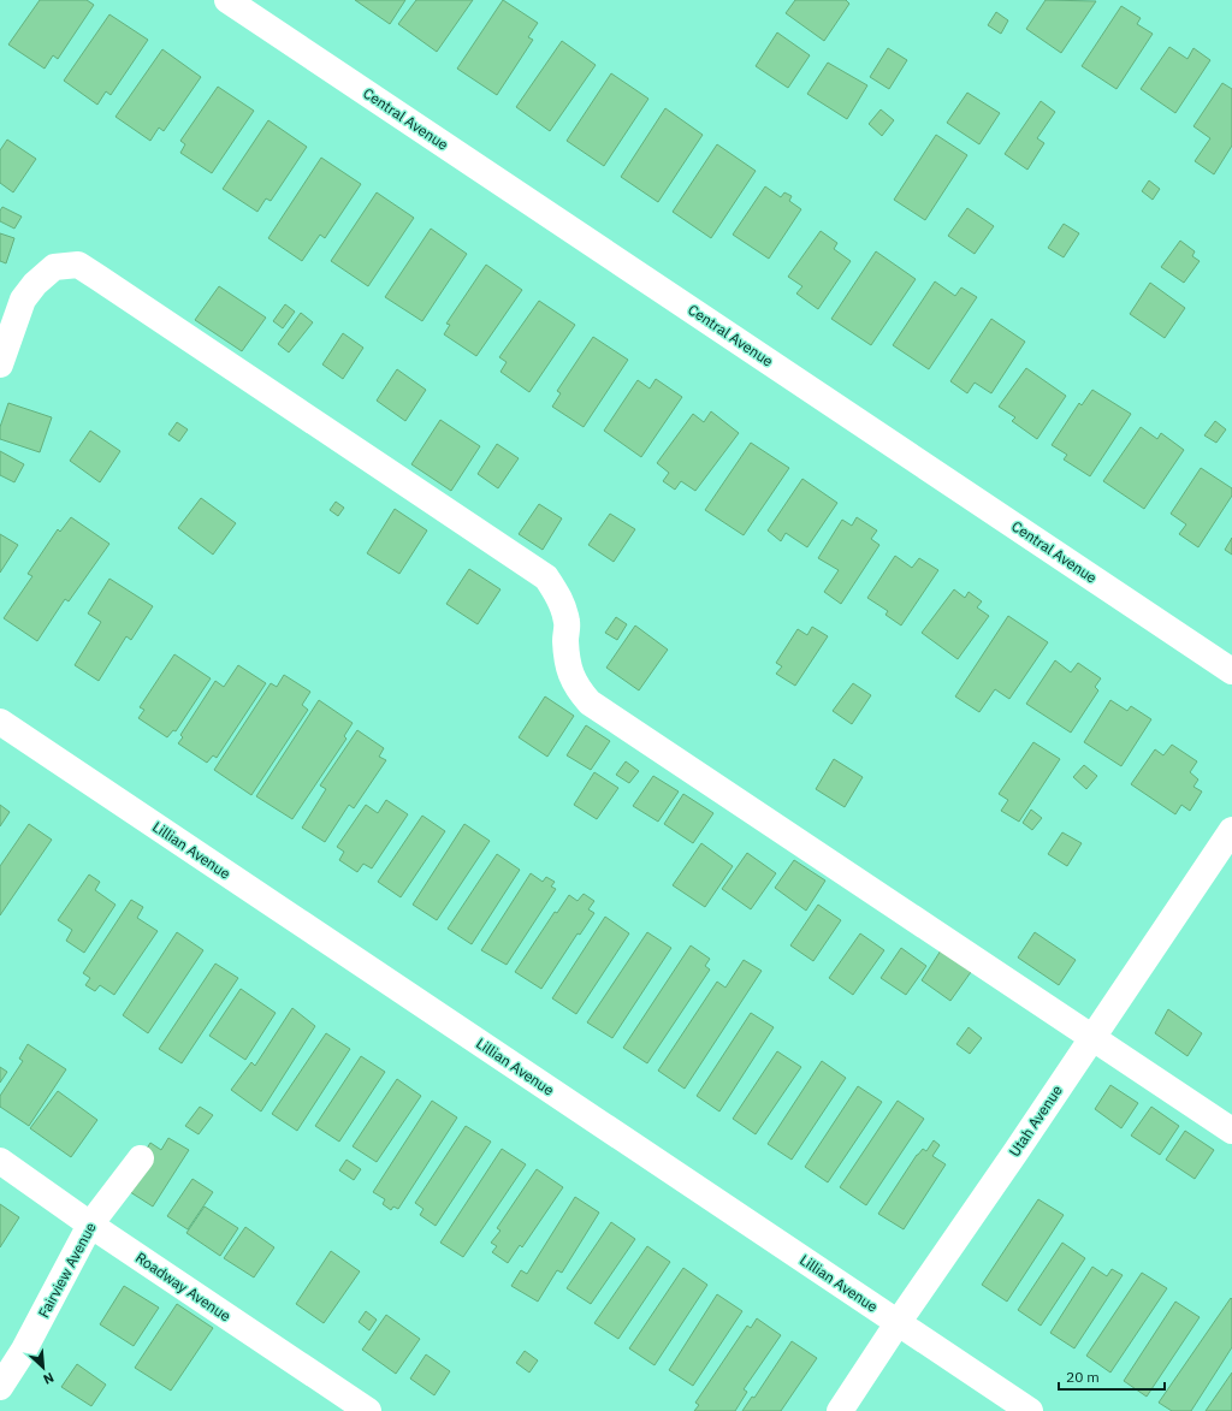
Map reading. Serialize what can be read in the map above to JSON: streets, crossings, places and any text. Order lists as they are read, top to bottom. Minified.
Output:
{"streets":{"street":["Central Avenue","Lillian Avenue","Utah Avenue","Fairview Avenue","Roadway Avenue"]},"crossings":[["Lillian Avenue","Utah Avenue"],["Fairview Avenue","Roadway Avenue"]],"scale_bar":"20 m","north":"bottom right"}
